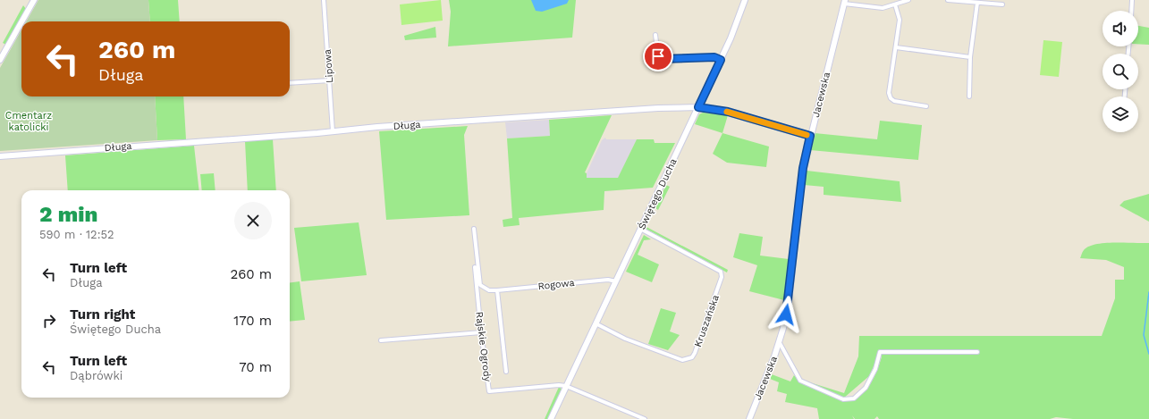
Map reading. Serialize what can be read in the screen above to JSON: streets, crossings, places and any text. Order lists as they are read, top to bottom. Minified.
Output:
{"streets":{"street":["Lipowa","Jacewska","Długa","Świętego Ducha","Rogowa","Kruszańska","Rajskie Ogrody"]},"crossings":[["Lipowa","Długa"],["Jacewska","Długa"],["Długa","Świętego Ducha"],["Świętego Ducha","Rogowa"],["Świętego Ducha","Kruszańska"],["Świętego Ducha","Rajskie Ogrody"]],"parks":["Cmentarz katolicki"],"page":{"turn":["260 m","Długa"],"heading":["2 min","590 m · 12:52"],"list":[{"name":"Turn left","note":"Długa","value":"260 m"},{"name":"Turn right","note":"Świętego Ducha","value":"170 m"},{"name":"Turn left","note":"Dąbrówki","value":"70 m"}]}}
